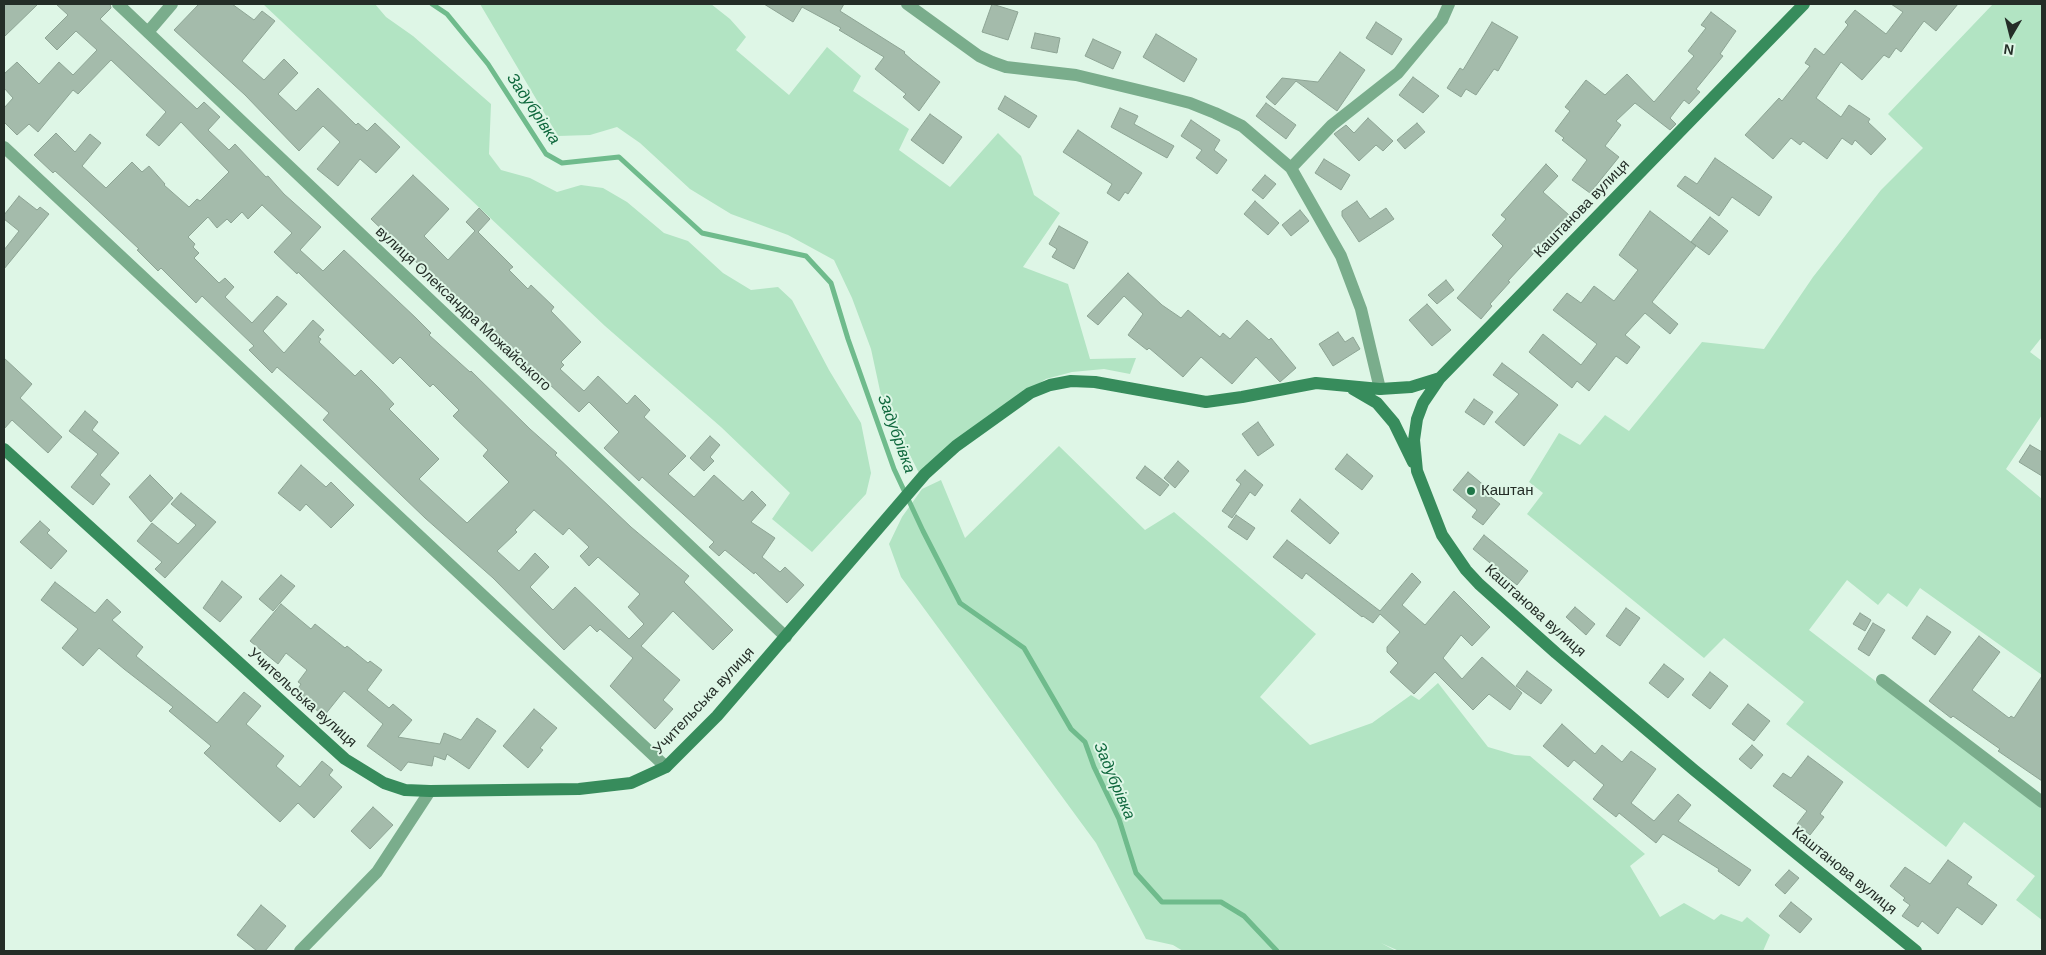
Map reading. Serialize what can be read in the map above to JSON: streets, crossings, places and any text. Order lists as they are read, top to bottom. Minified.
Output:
{"streets":{"main road":["Каштанова вулиця","Учительська вулиця"],"street":["вулиця Олександра Можайського"]},"crossings":[["Каштанова вулиця","Учительська вулиця"],["вулиця Олександра Можайського","Учительська вулиця"]],"water":["Задубрівка"],"places":["Каштан"],"north":"bottom"}
